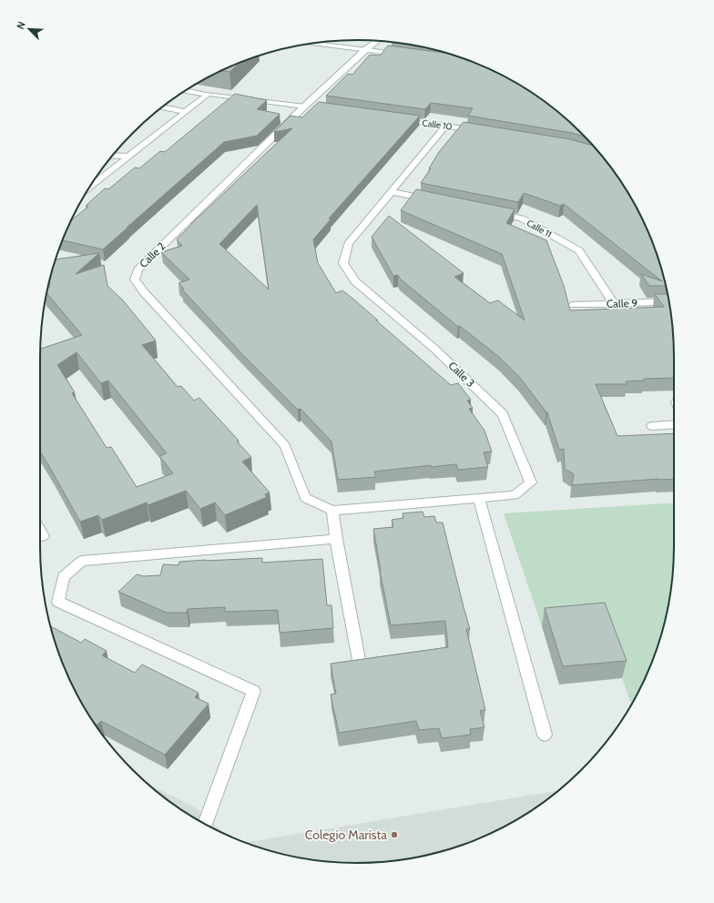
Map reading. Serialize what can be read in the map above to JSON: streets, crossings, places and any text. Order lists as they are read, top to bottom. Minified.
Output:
{"streets":{"street":["Calle 10","Calle 11","Calle 2","Calle 9","Calle 3"]},"crossings":[["Calle 10","Calle 3"],["Calle 11","Calle 9"],["Calle 2","Calle 3"]],"places":["Colegio Marista"],"north":"top left"}
